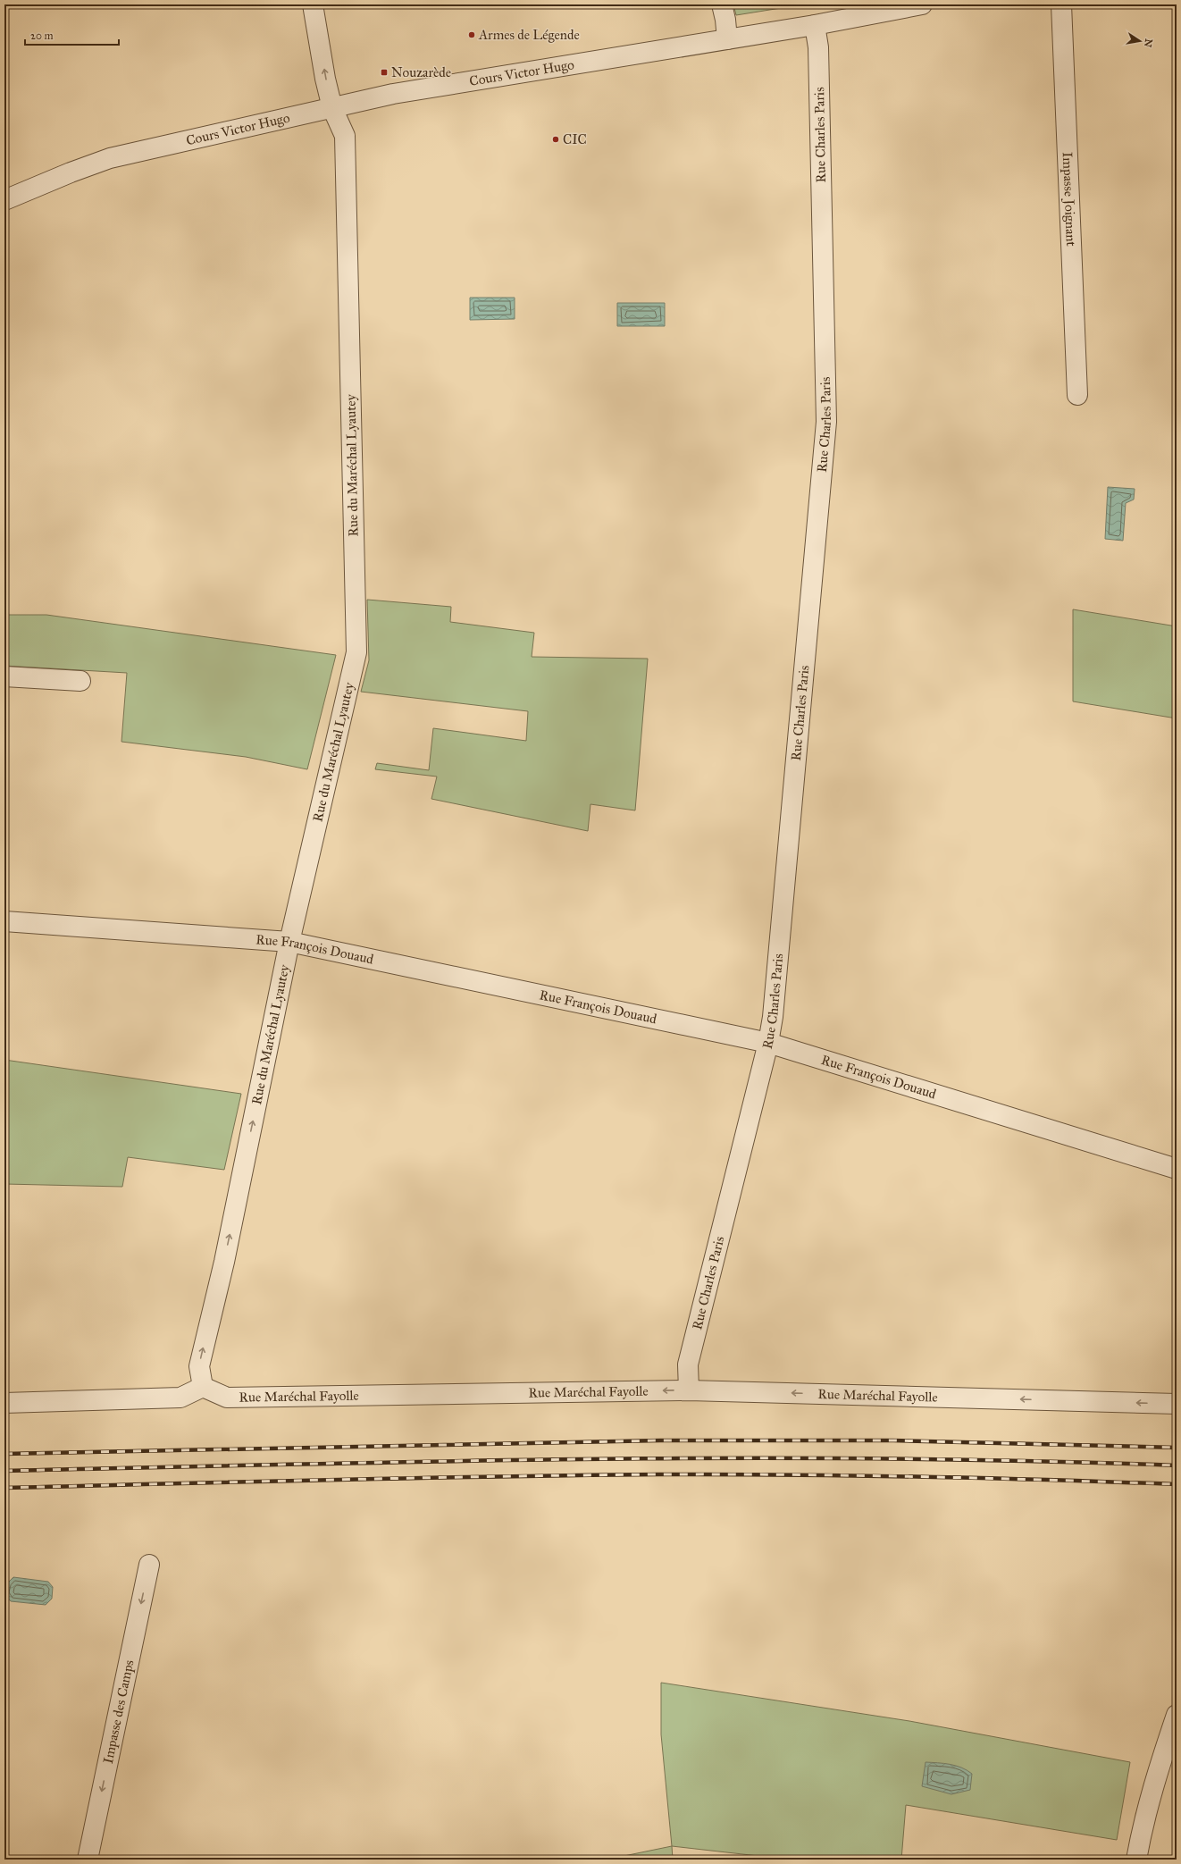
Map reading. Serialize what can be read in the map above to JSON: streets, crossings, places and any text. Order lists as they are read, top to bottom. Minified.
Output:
{"streets":{"street":["Cours Victor Hugo","Rue Charles Paris","Impasse Joignant","Rue du Maréchal Lyautey","Rue François Douaud","Rue Maréchal Fayolle","Impasse des Camps"]},"crossings":[["Cours Victor Hugo","Rue Charles Paris"],["Cours Victor Hugo","Rue du Maréchal Lyautey"],["Rue Charles Paris","Rue François Douaud"],["Rue Charles Paris","Rue Maréchal Fayolle"],["Rue du Maréchal Lyautey","Rue François Douaud"],["Rue du Maréchal Lyautey","Rue Maréchal Fayolle"]],"one_way":["Rue du Maréchal Lyautey","Rue Maréchal Fayolle","Impasse des Camps"],"places":{"other":["Armes de Légende","CIC"],"transit":["Nouzarède"]},"scale_bar":"20 m","north":"right"}
